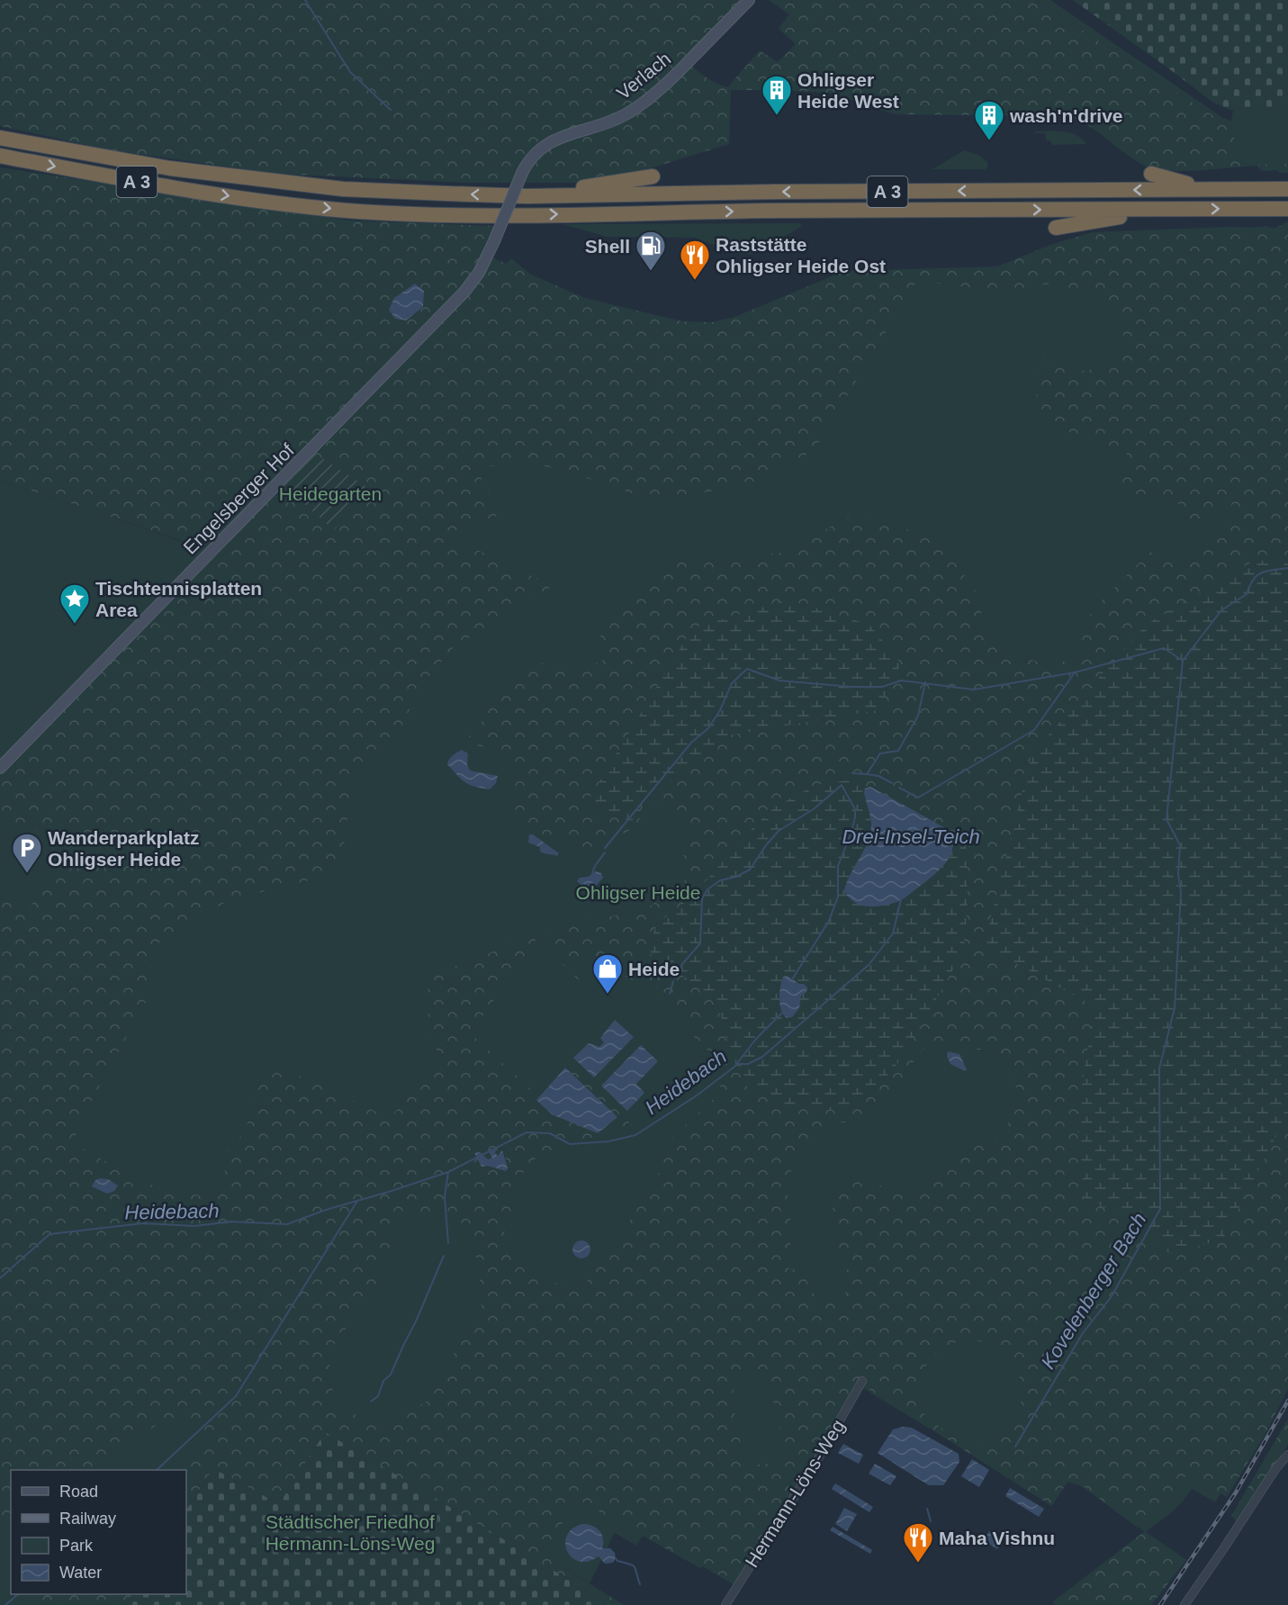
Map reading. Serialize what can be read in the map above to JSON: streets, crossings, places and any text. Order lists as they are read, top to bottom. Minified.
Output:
{"streets":{"highway":["A 3"],"street":["Verlach","Engelsberger Hof","Hermann-Löns-Weg"]},"crossings":[["Verlach","Engelsberger Hof"]],"water":["Drei-Insel-Teich","Heidebach","Kovelenberger Bach"],"parks":["Heidegarten","Ohligser Heide","Städtischer Friedhof Hermann-Löns-Weg"],"places":{"building":["Ohligser Heide West","wash'n'drive"],"fuel station":["Shell"],"restaurant":["Raststätte Ohligser Heide Ost","Maha Vishnu"],"place":["Tischtennisplatten Area"],"parking":["Wanderparkplatz Ohligser Heide"],"shop":["Heide"]},"legend":["Road","Railway","Park","Water"]}
